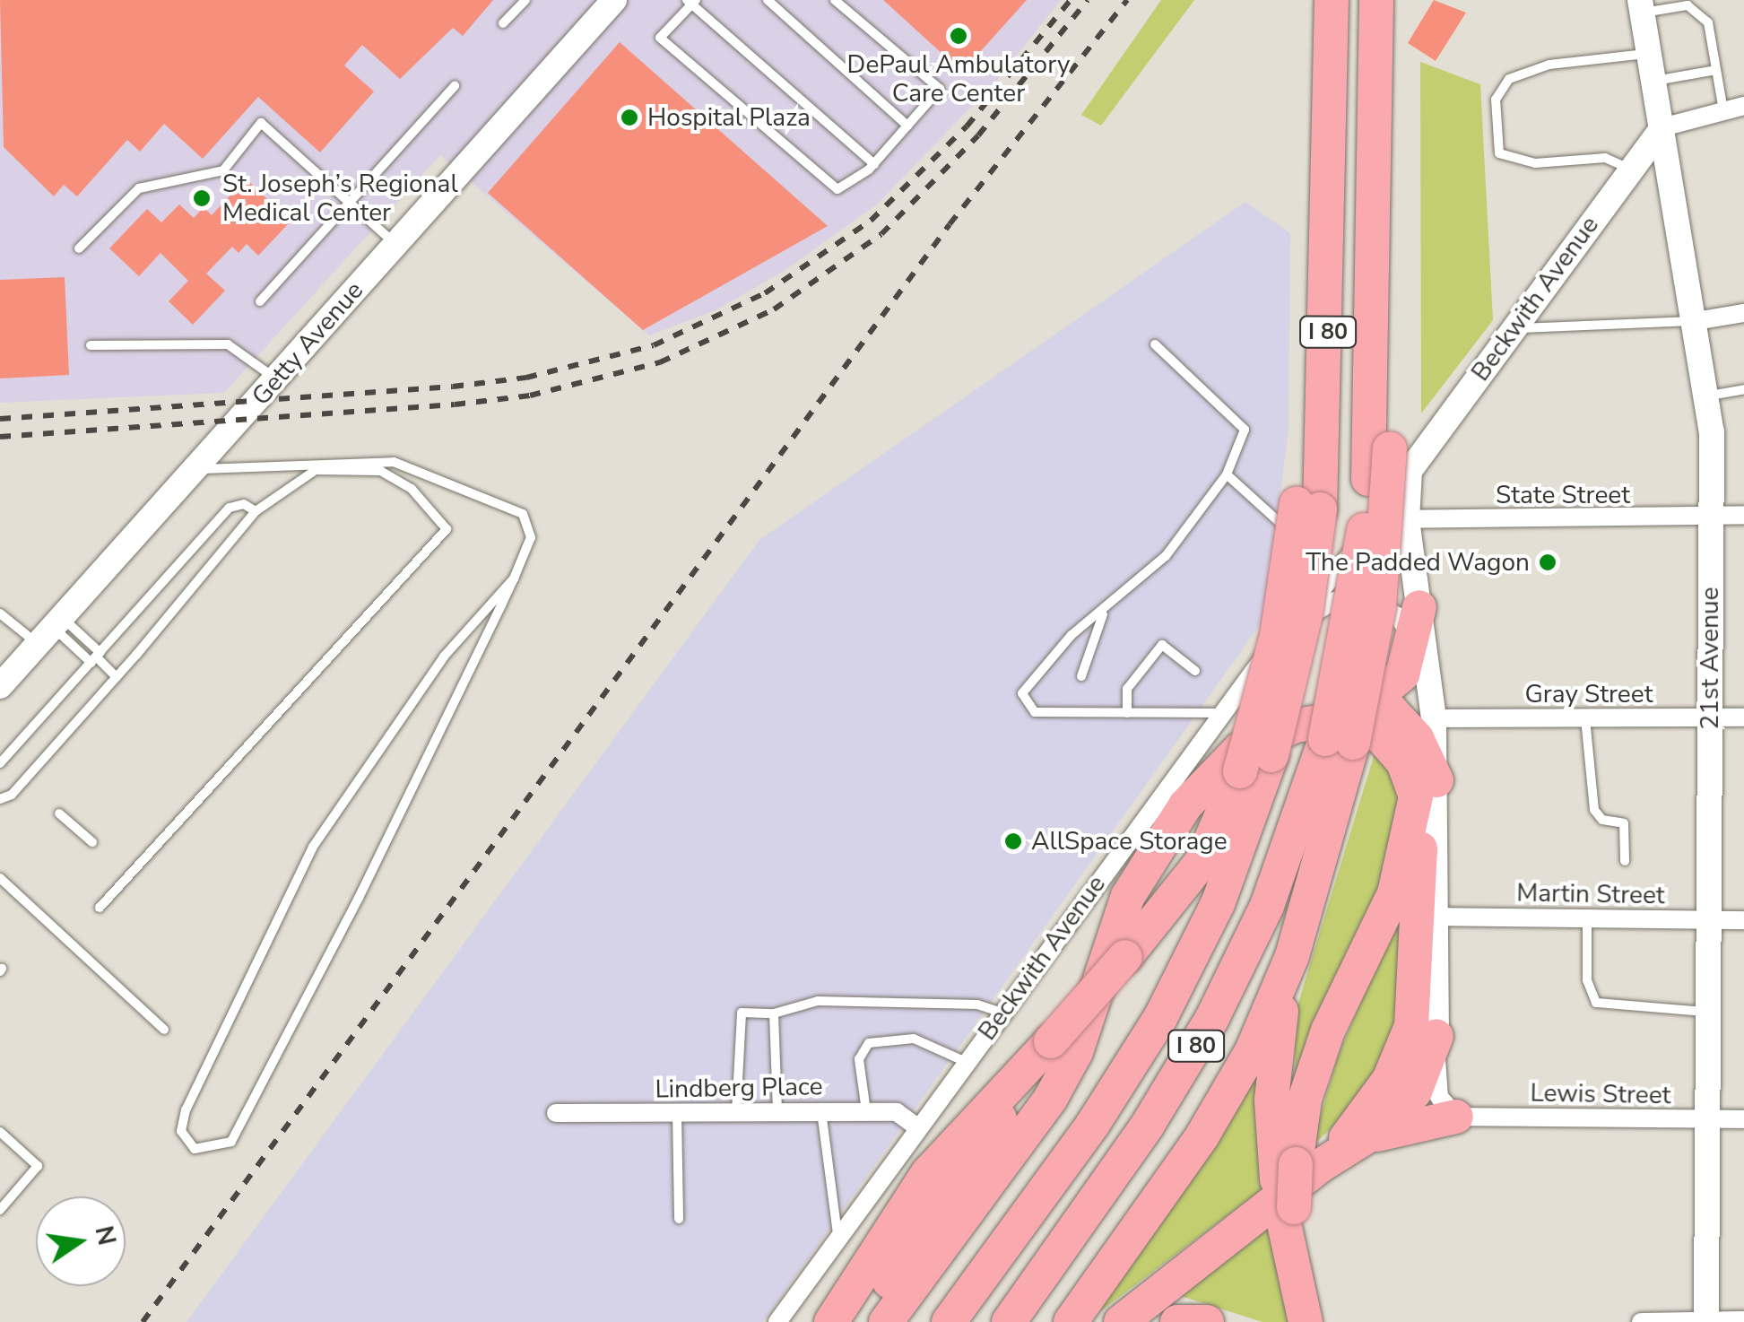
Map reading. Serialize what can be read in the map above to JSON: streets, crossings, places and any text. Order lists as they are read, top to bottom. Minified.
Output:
{"streets":{"highway":["I 80"],"street":["Beckwith Avenue","Getty Avenue","State Street","21st Avenue","Gray Street","Martin Street","Lindberg Place","Lewis Street"]},"crossings":[["Beckwith Avenue","State Street"],["Beckwith Avenue","21st Avenue"],["Beckwith Avenue","Lindberg Place"],["State Street","21st Avenue"],["21st Avenue","Gray Street"],["21st Avenue","Martin Street"],["21st Avenue","Lewis Street"]],"places":["DePaul Ambulatory Care Center","Hospital Plaza","St. Joseph’s Regional Medical Center","The Padded Wagon","AllSpace Storage"],"north":"right"}
